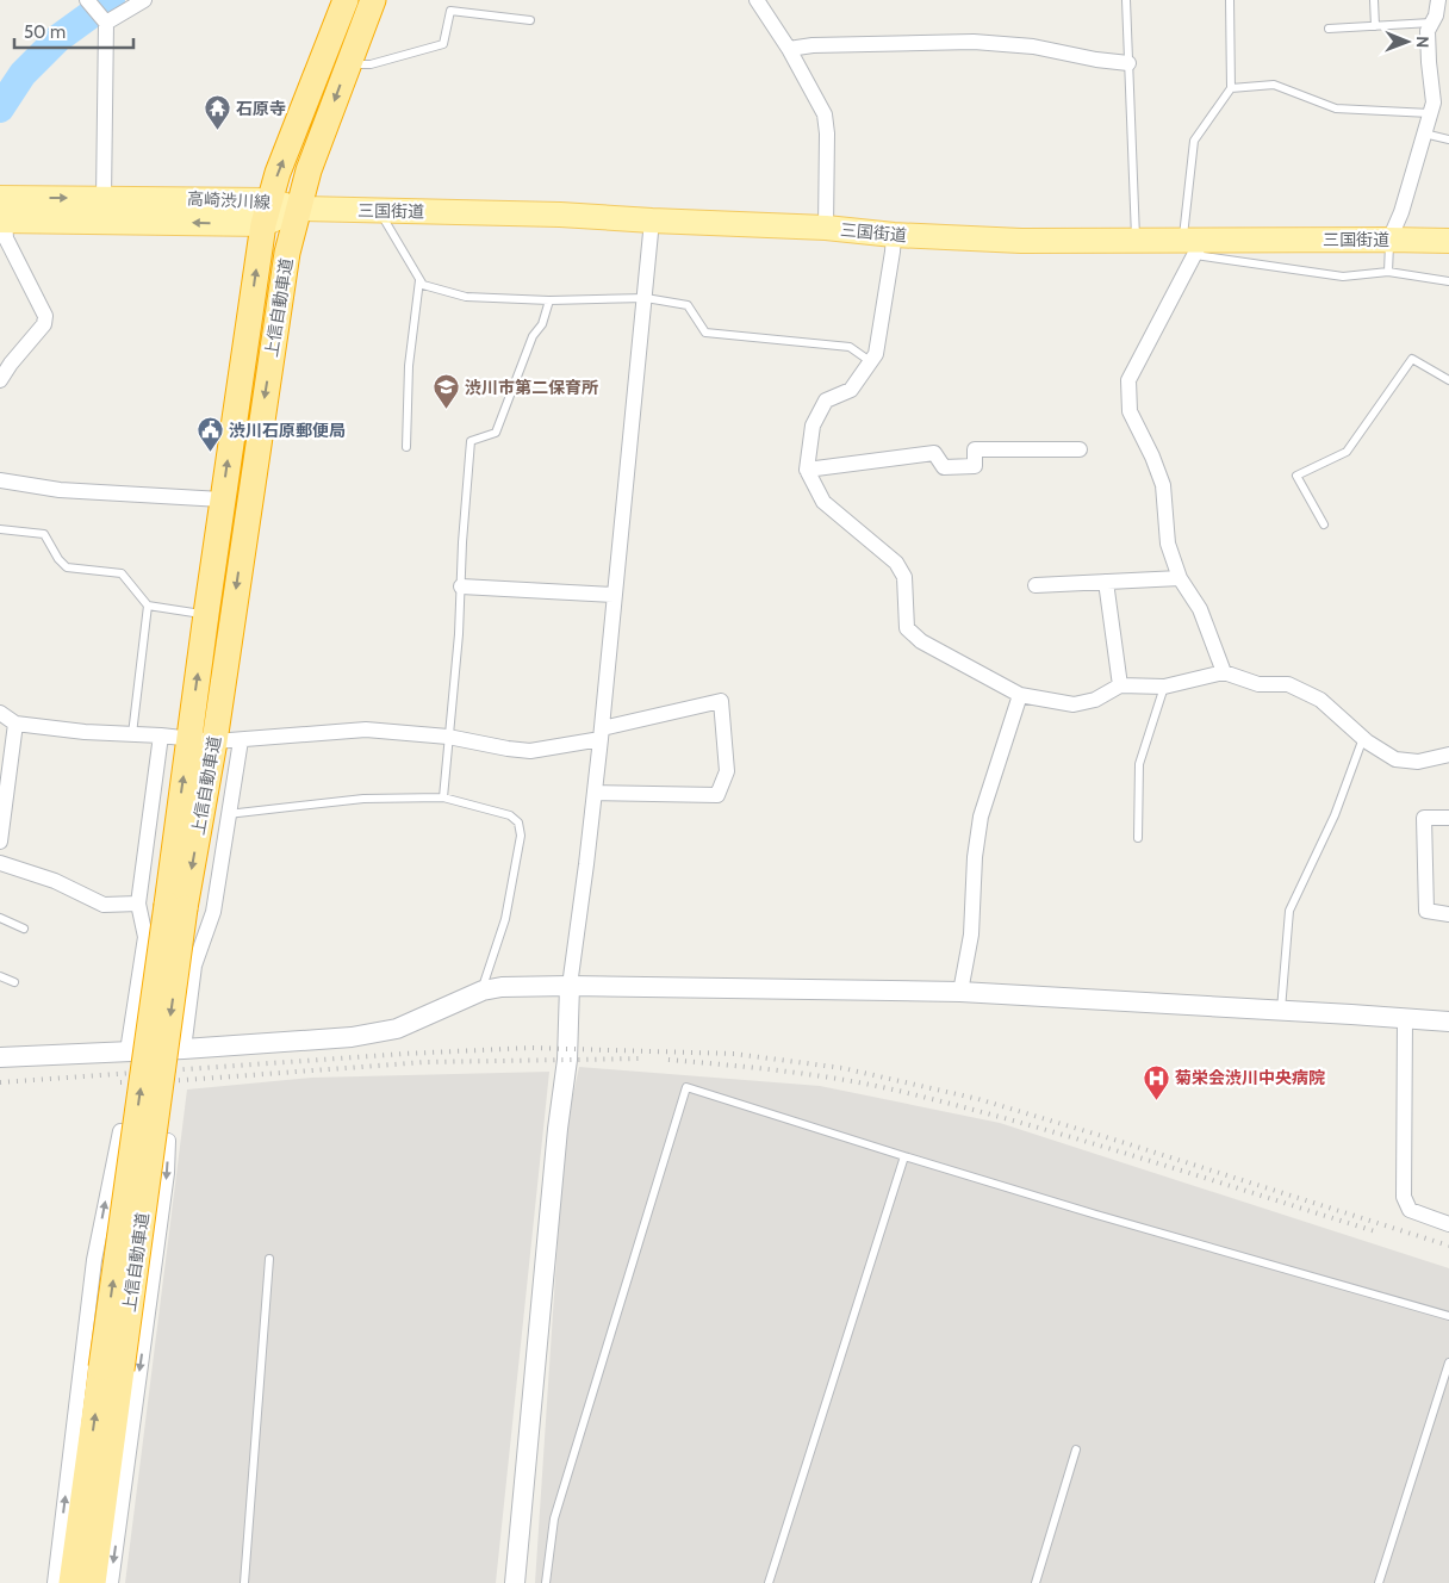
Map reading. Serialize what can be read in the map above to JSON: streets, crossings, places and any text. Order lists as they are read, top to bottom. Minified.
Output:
{"streets":{"highway":["上信自動車道"],"main road":["高崎渋川線","三国街道"]},"crossings":[["高崎渋川線","三国街道"],["高崎渋川線","上信自動車道"],["三国街道","上信自動車道"]],"places":{"temple":["石原寺"],"school or university":["渋川市第二保育所"],"public building":["渋川石原郵便局"],"hospital":["菊栄会渋川中央病院"]},"scale_bar":"50 m","north":"right"}
